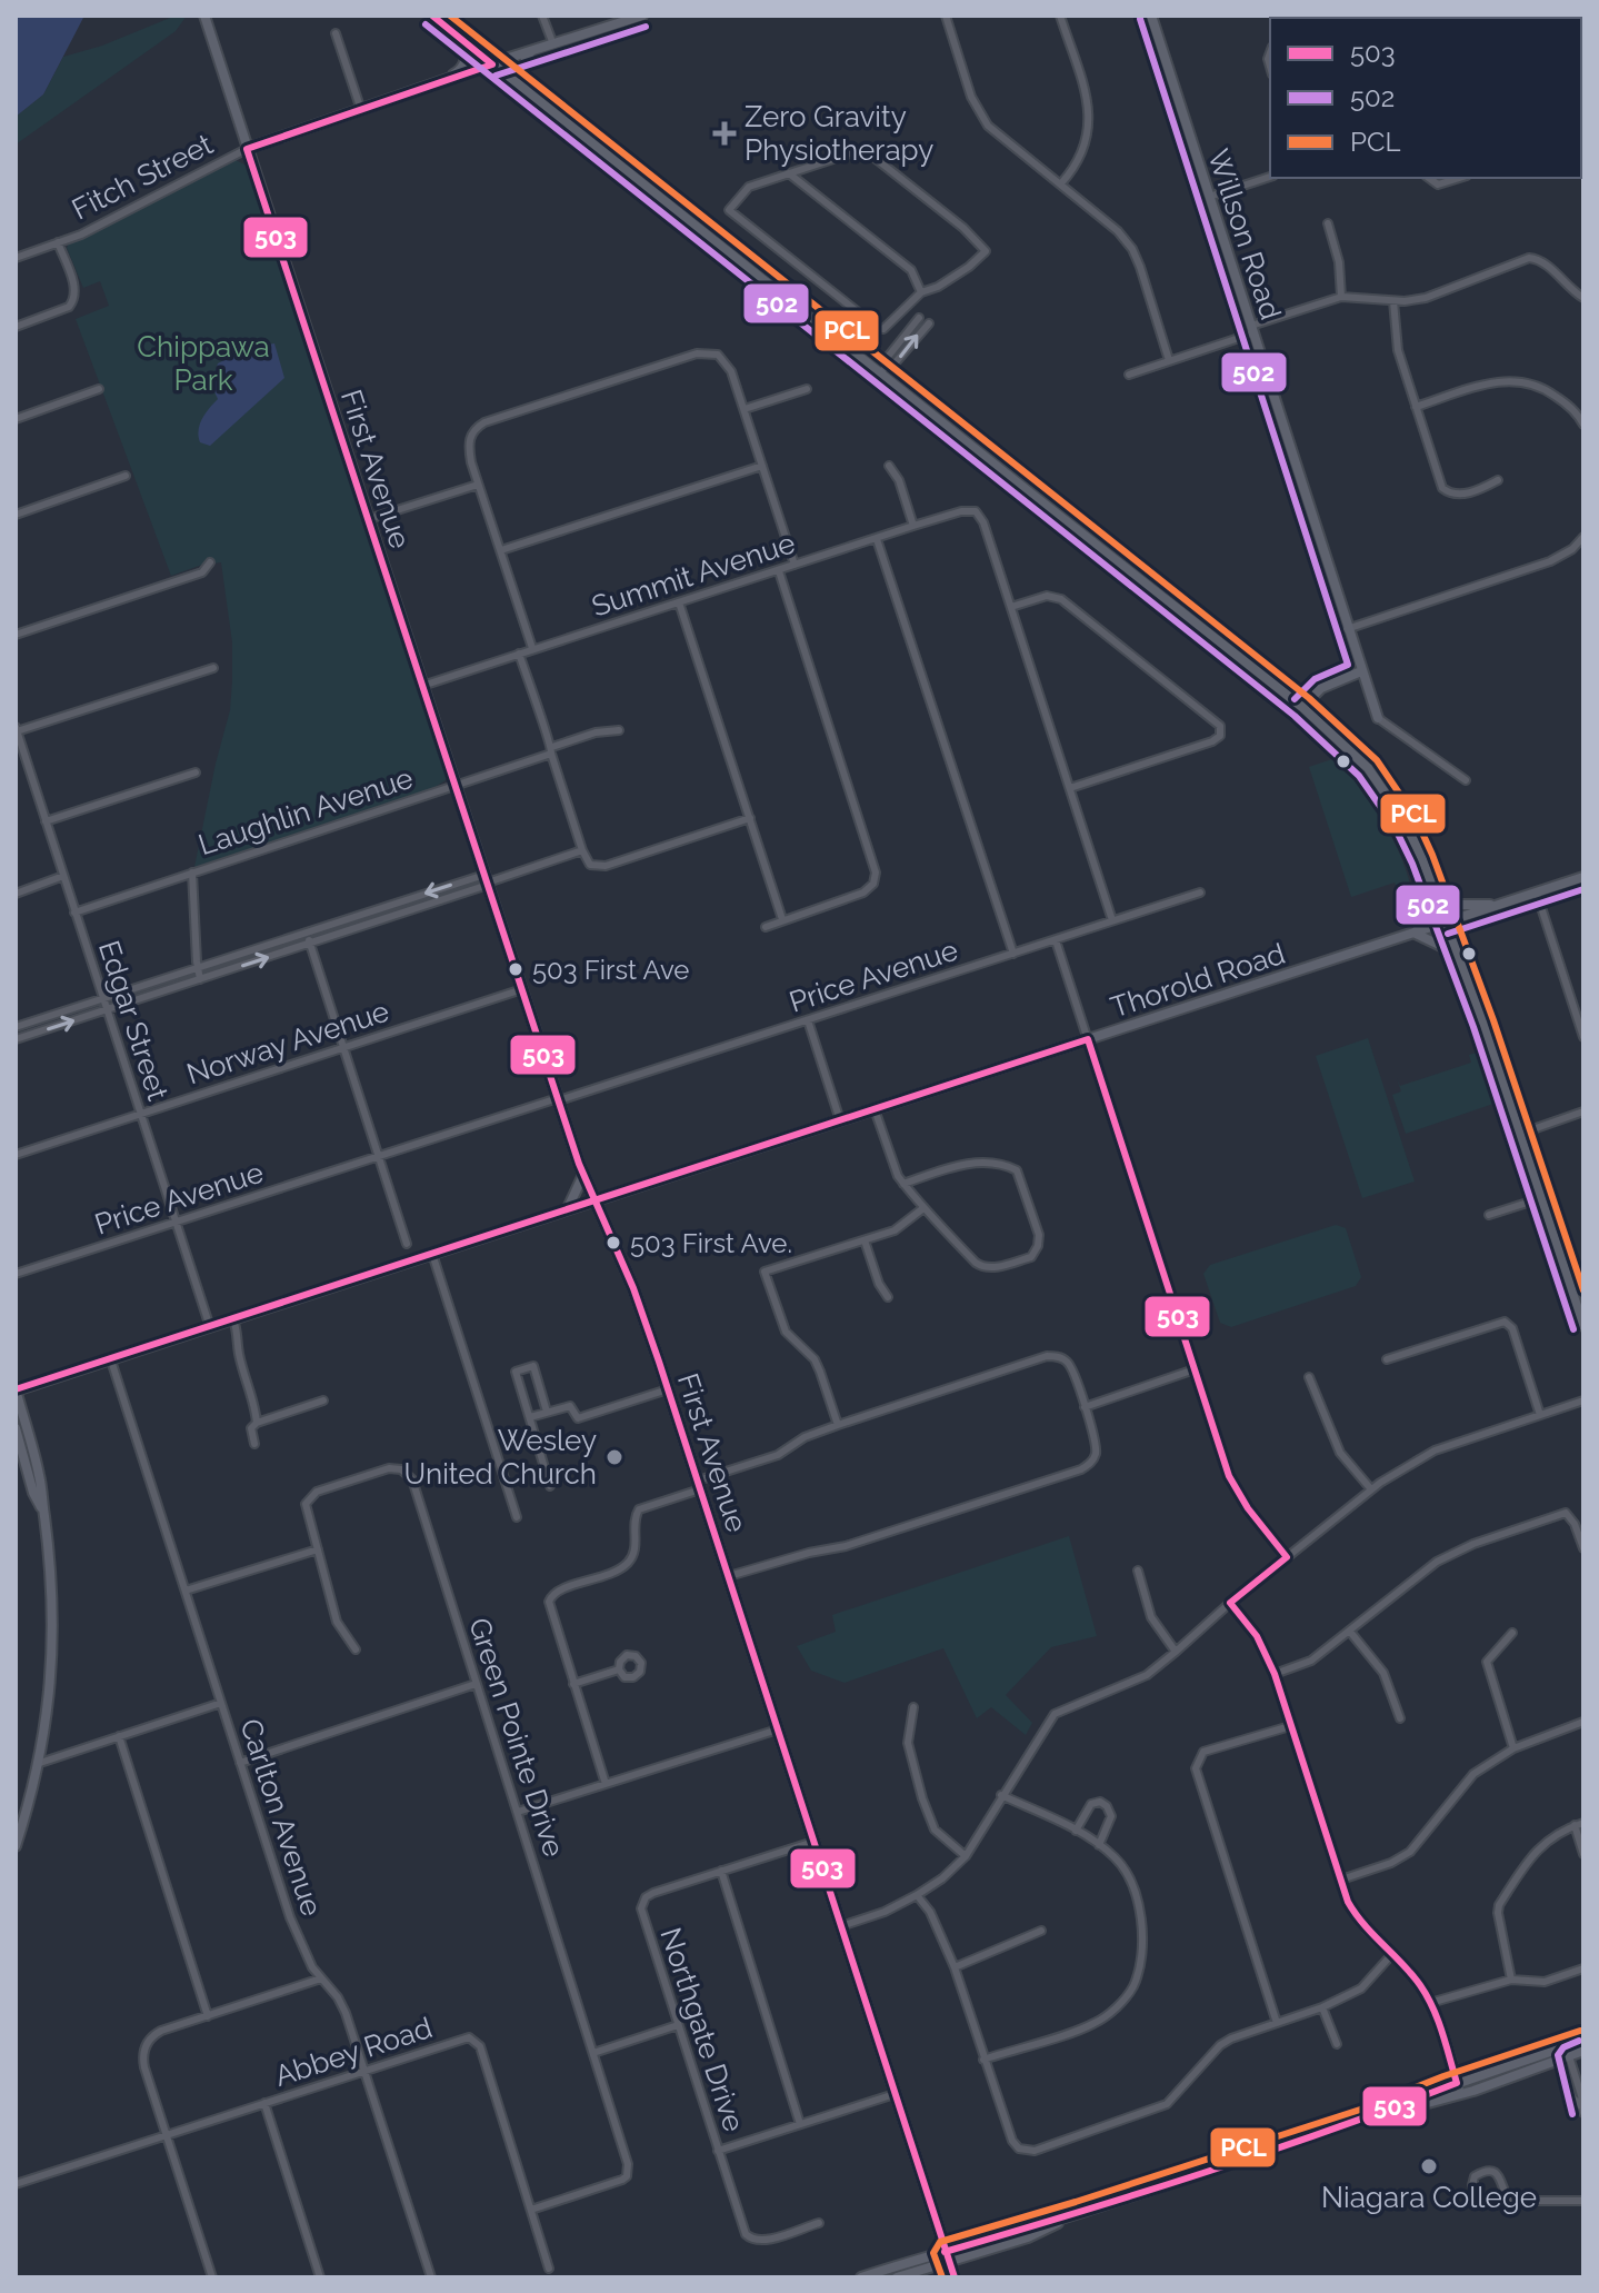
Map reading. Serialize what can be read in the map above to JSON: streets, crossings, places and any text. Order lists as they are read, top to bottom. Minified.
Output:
{"streets":{"street":["Fitch Street","Willson Road","First Avenue","Summit Avenue","Laughlin Avenue","Price Avenue","Thorold Road","Edgar Street","Norway Avenue","Green Pointe Drive","Carlton Avenue","Northgate Drive","Abbey Road"]},"crossings":[["Fitch Street","First Avenue"],["First Avenue","Summit Avenue"],["First Avenue","Laughlin Avenue"],["First Avenue","Price Avenue"],["First Avenue","Thorold Road"],["First Avenue","Norway Avenue"],["First Avenue","Northgate Drive"],["Laughlin Avenue","Edgar Street"],["Price Avenue","Edgar Street"],["Thorold Road","Edgar Street"],["Thorold Road","Carlton Avenue"],["Edgar Street","Norway Avenue"],["Green Pointe Drive","Abbey Road"],["Carlton Avenue","Abbey Road"]],"parks":["Chippawa Park"],"places":{"health":["Zero Gravity Physiotherapy"],"other":["503 First Ave","503 First Ave.","Wesley United Church","Niagara College"]},"lines":["transit line 503","transit line PCL","transit line 502"],"legend":["503","502","PCL"]}
